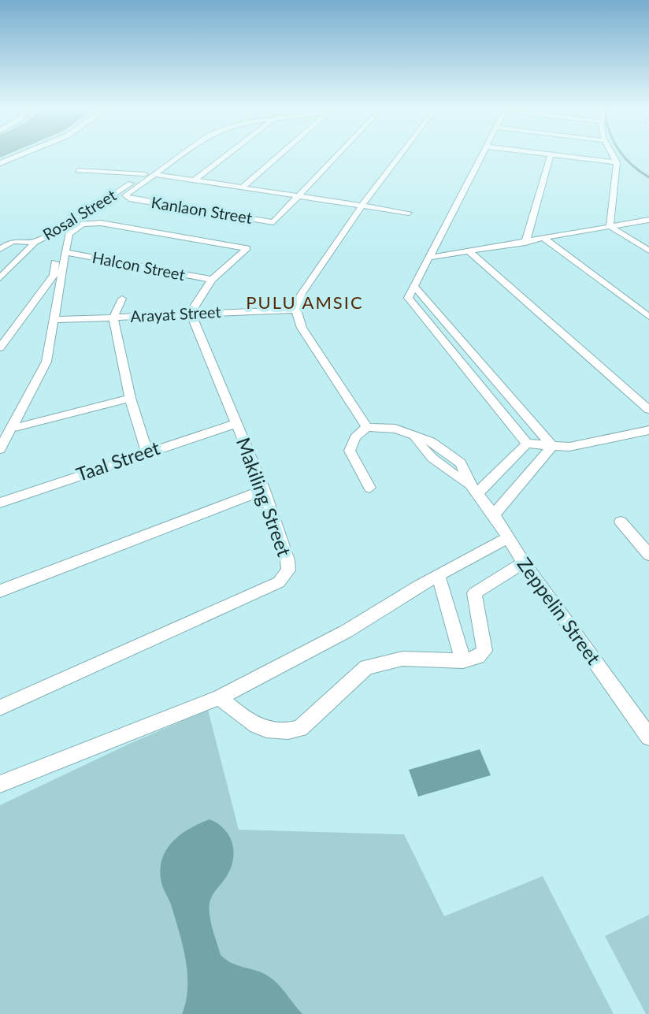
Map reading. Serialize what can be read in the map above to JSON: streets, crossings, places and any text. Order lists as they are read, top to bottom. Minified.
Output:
{"streets":{"street":["Kanlaon Street","Rosal Street","Halcon Street","Arayat Street","Taal Street","Makiling Street","Zeppelin Street"]},"crossings":[["Arayat Street","Makiling Street"],["Taal Street","Makiling Street"]],"districts":["PULU AMSIC"]}
